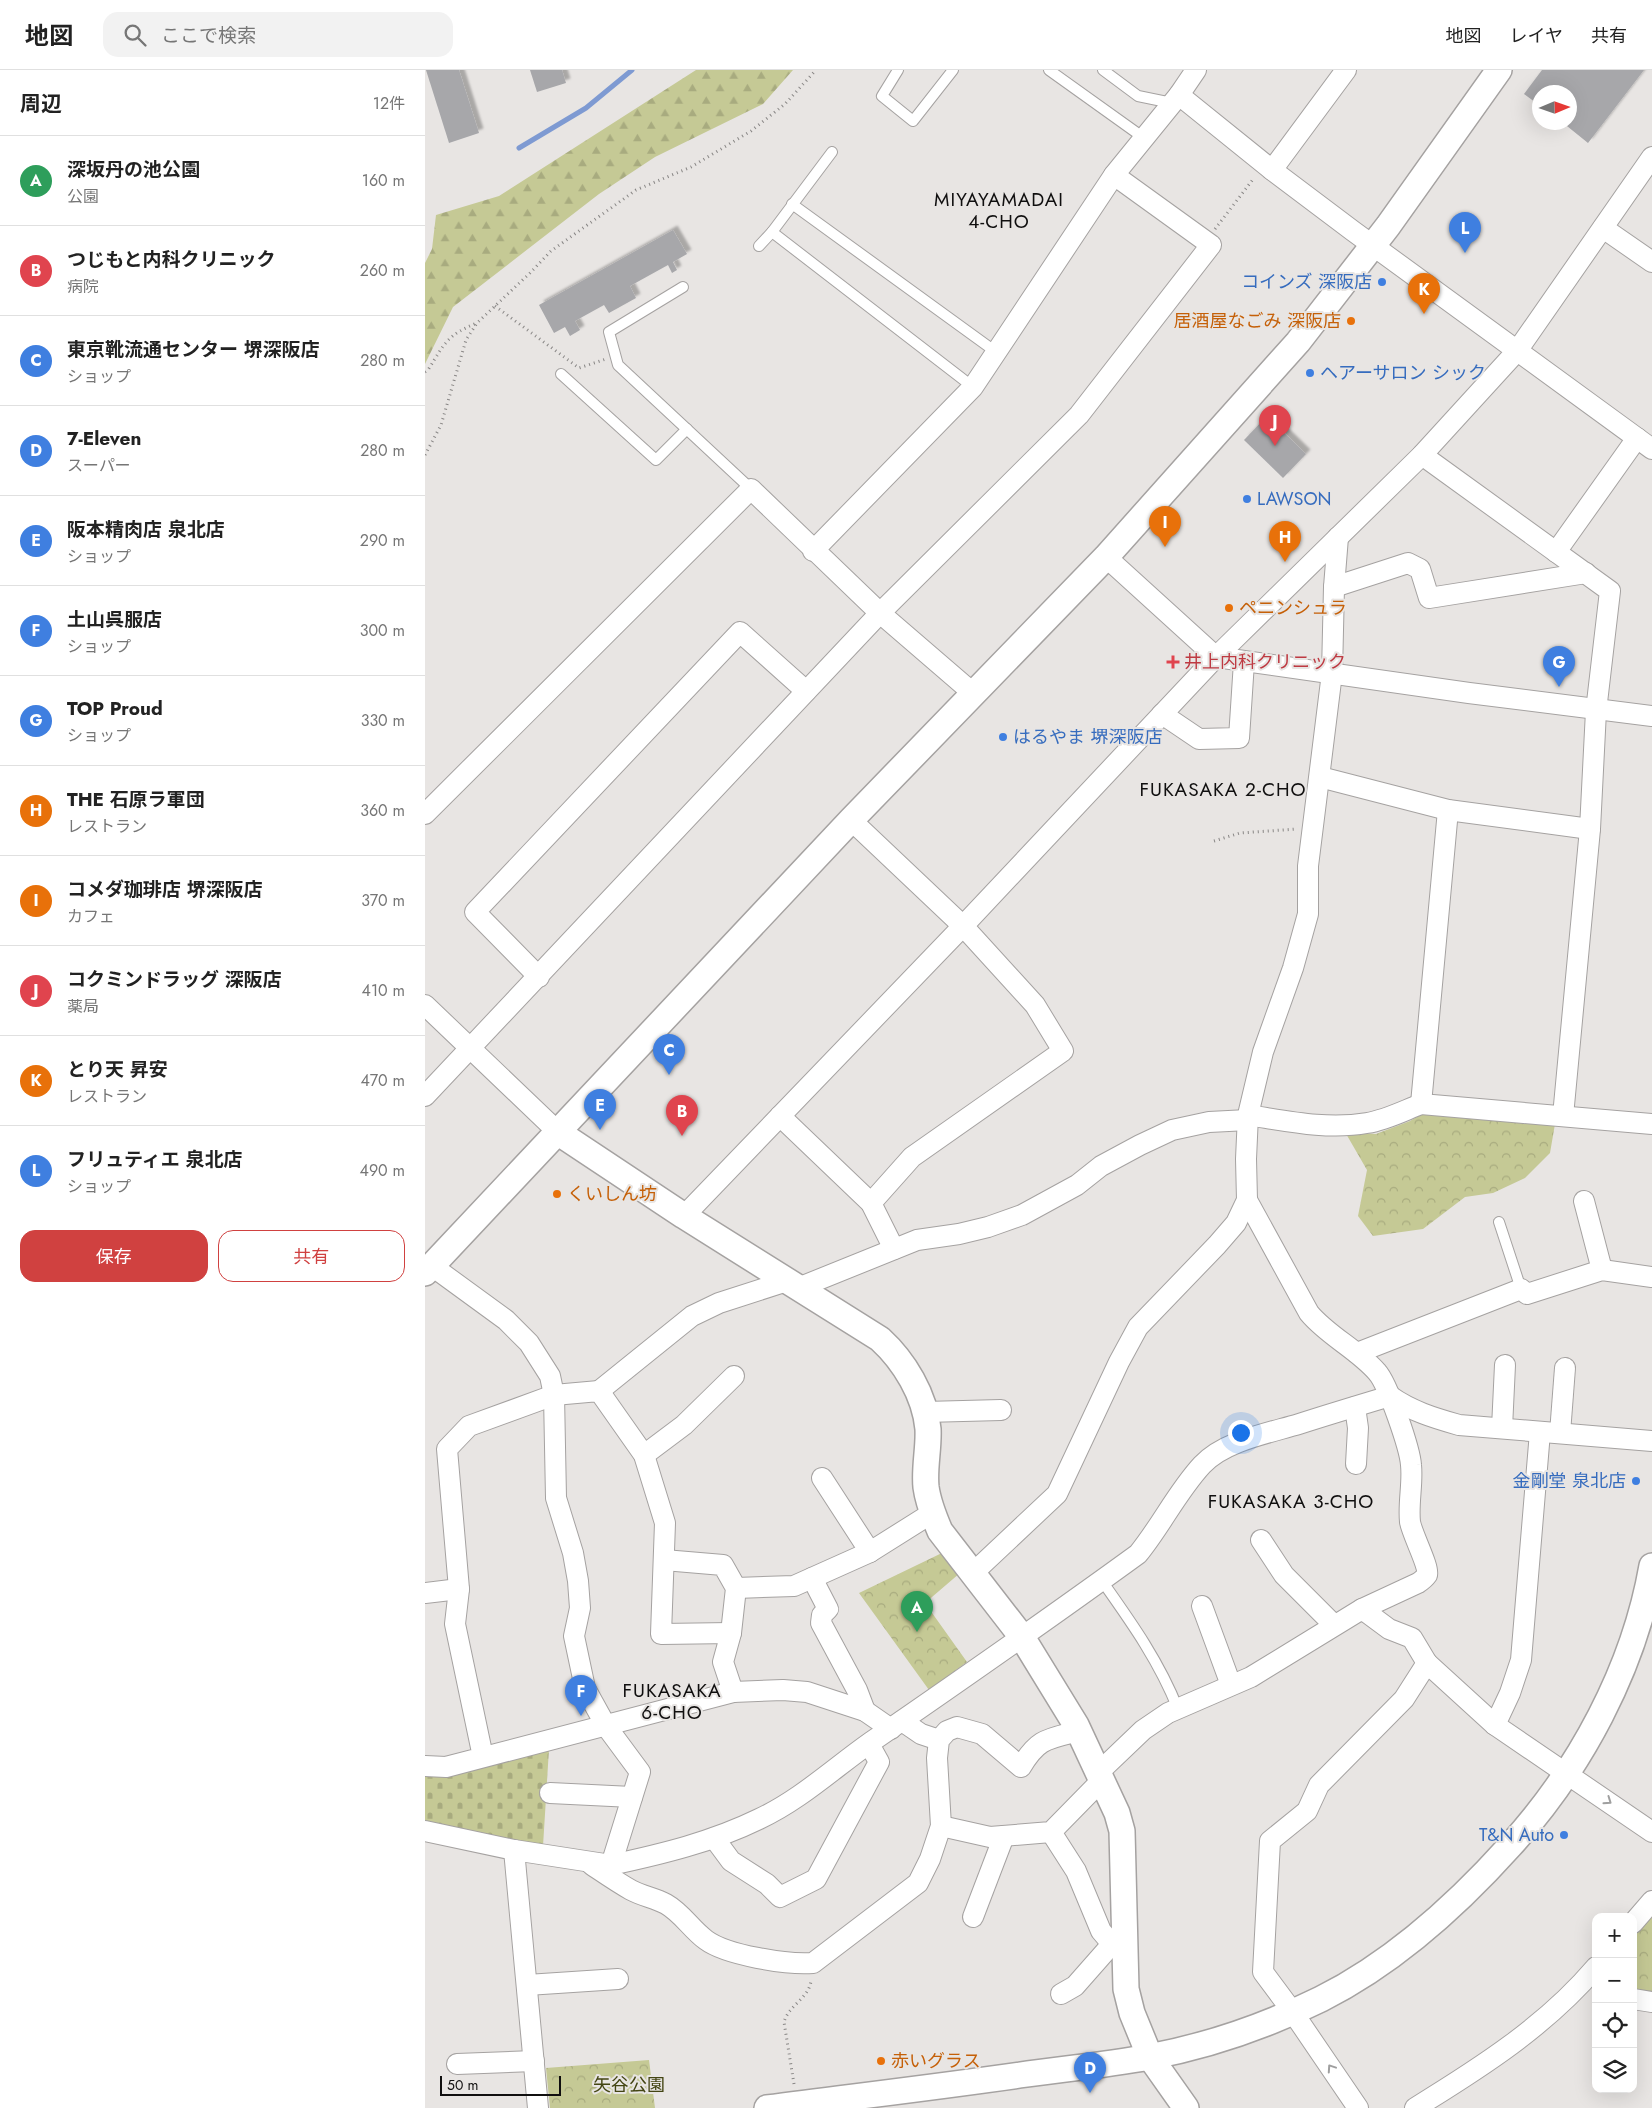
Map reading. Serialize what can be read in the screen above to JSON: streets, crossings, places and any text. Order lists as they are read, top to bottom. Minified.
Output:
{"districts":["MIYAYAMADAI 4-CHO","FUKASAKA 2-CHO","FUKASAKA 3-CHO","FUKASAKA 6-CHO"],"parks":["矢谷公園"],"places":{"other":["コインズ 深阪店","居酒屋なごみ 深阪店","ヘアーサロン シック","LAWSON","ペニンシュラ","はるやま 堺深阪店","くいしん坊","金剛堂 泉北店","T&N Auto","赤いグラス"],"health":["井上内科クリニック"]},"scale_bar":"50 m","north":"right","page":{"header":"地図","search":"ここで検索","nav":["地図","レイヤ","共有"],"heading":["周辺","12件"],"list":[{"mark":"A","name":"深坂丹の池公園","note":"公園","value":"160 m"},{"mark":"B","name":"つじもと内科クリニック","note":"病院","value":"260 m"},{"mark":"C","name":"東京靴流通センター 堺深阪店","note":"ショップ","value":"280 m"},{"mark":"D","name":"7-Eleven","note":"スーパー","value":"280 m"},{"mark":"E","name":"阪本精肉店 泉北店","note":"ショップ","value":"290 m"},{"mark":"F","name":"土山呉服店","note":"ショップ","value":"300 m"},{"mark":"G","name":"TOP Proud","note":"ショップ","value":"330 m"},{"mark":"H","name":"THE 石原ラ軍団","note":"レストラン","value":"360 m"},{"mark":"I","name":"コメダ珈琲店 堺深阪店","note":"カフェ","value":"370 m"},{"mark":"J","name":"コクミンドラッグ 深阪店","note":"薬局","value":"410 m"},{"mark":"K","name":"とり天 昇安","note":"レストラン","value":"470 m"},{"mark":"L","name":"フリュティエ 泉北店","note":"ショップ","value":"490 m"}],"pins":["L","K","J","I","H","G","C","E","B","A","F","D"],"buttons":["保存","共有"],"map_buttons":["+","−"],"scale":"50 m"}}
